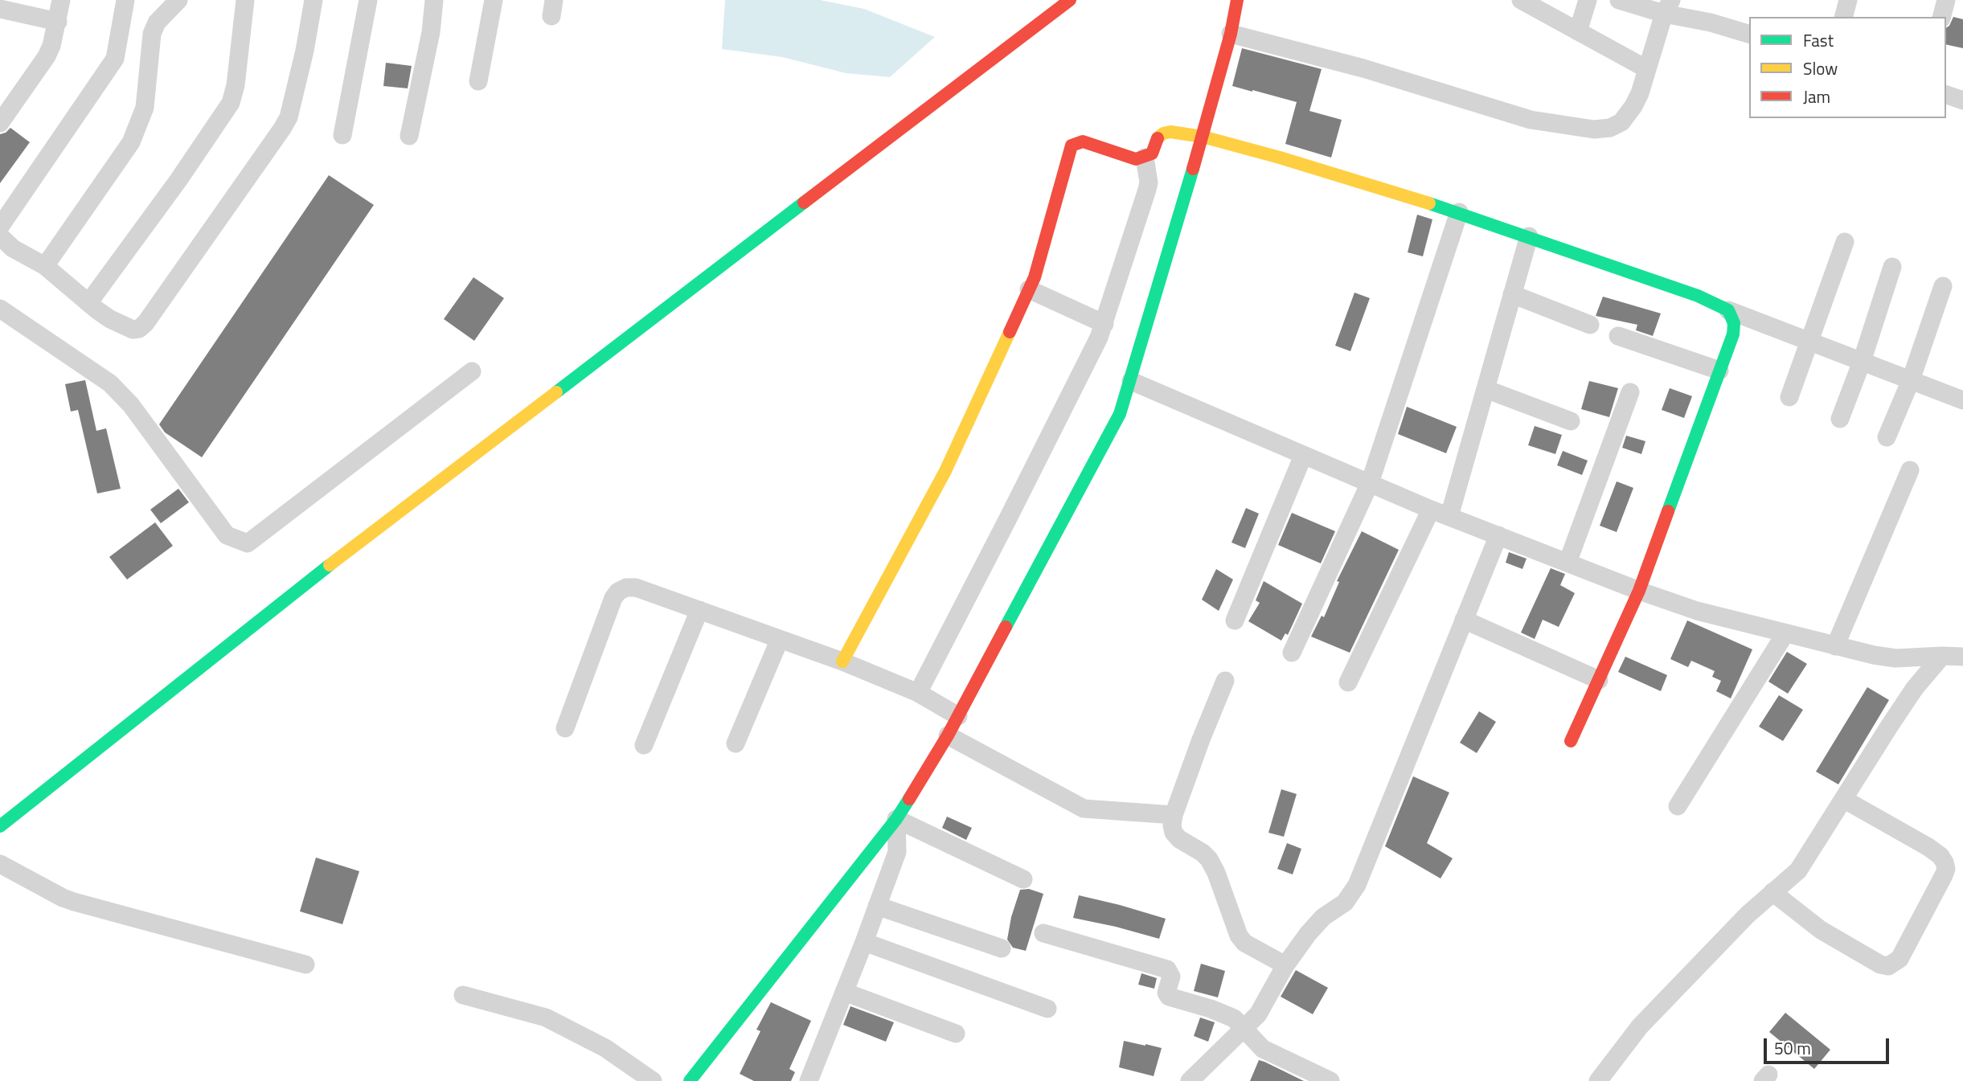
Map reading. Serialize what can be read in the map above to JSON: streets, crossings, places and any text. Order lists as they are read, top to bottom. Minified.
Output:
{"legend":["Fast","Slow","Jam"],"scale_bar":"50 m"}
